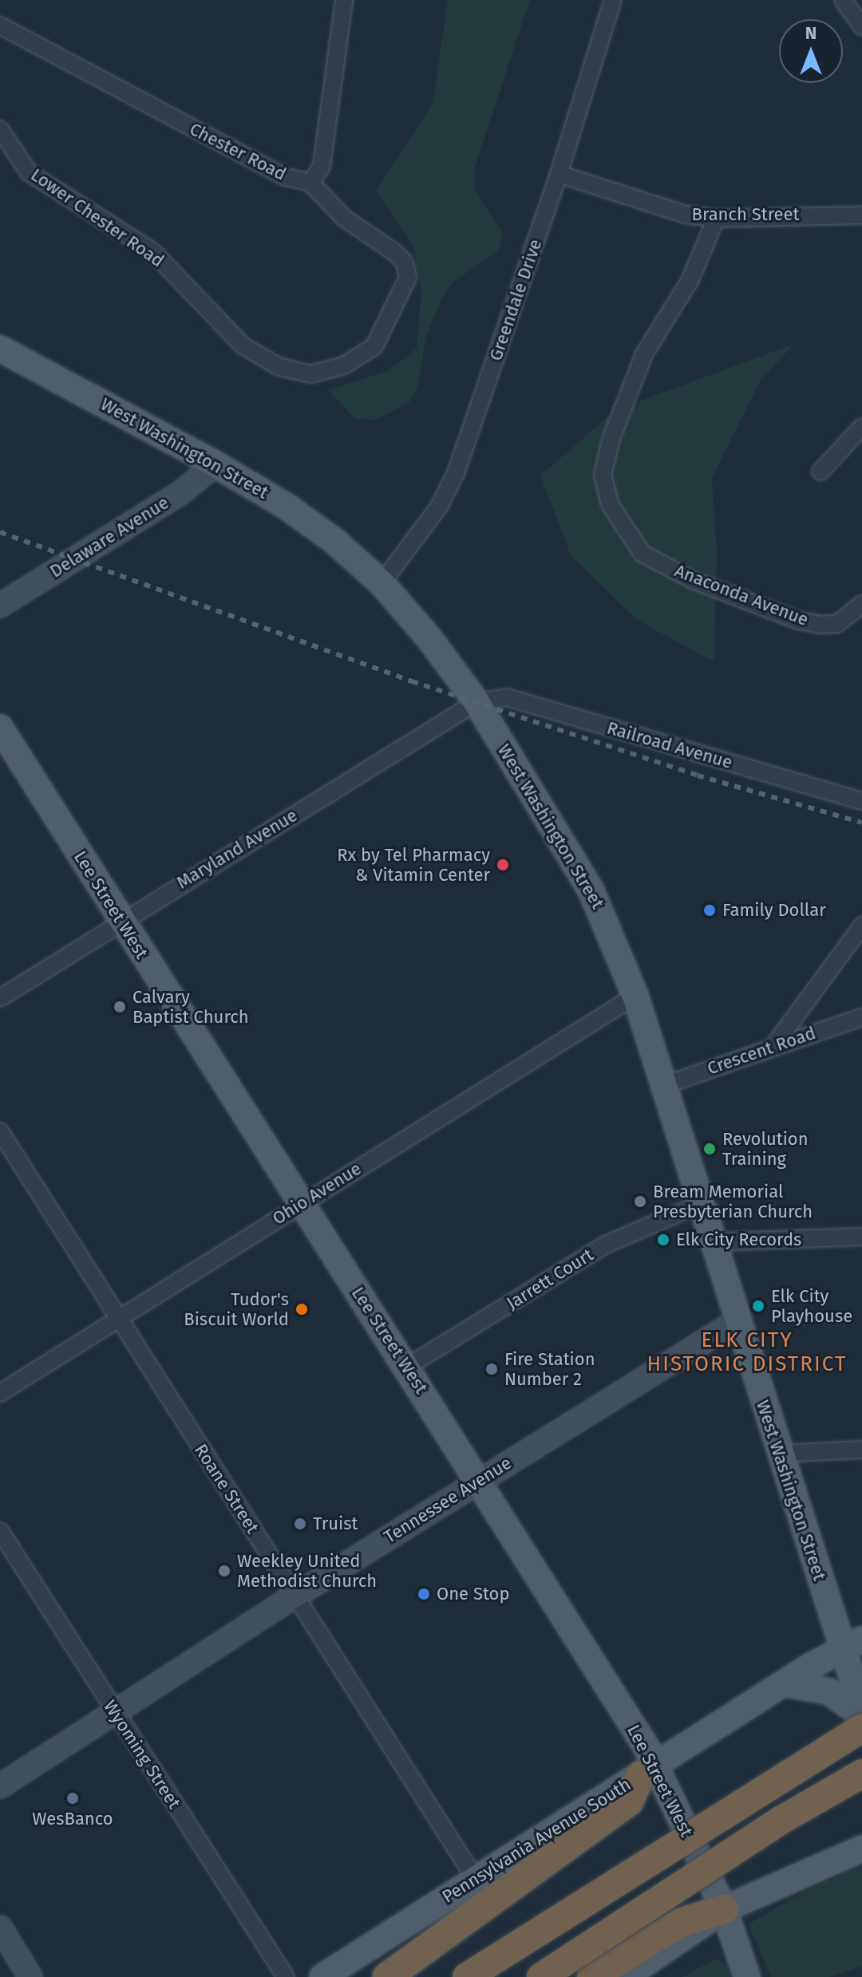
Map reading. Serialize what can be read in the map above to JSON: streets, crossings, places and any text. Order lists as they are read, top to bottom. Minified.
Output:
{"streets":{"main road":["West Washington Street","Lee Street West","Pennsylvania Avenue South"],"street":["Chester Road","Branch Street","Lower Chester Road","Greendale Drive","Delaware Avenue","Anaconda Avenue","Railroad Avenue","Maryland Avenue","Crescent Road","Ohio Avenue","Jarrett Court","Roane Street","Tennessee Avenue","Wyoming Street"]},"crossings":[["Chester Road","Lower Chester Road"],["Branch Street","Greendale Drive"],["Branch Street","Anaconda Avenue"],["Greendale Drive","West Washington Street"],["West Washington Street","Delaware Avenue"],["West Washington Street","Railroad Avenue"],["West Washington Street","Maryland Avenue"],["West Washington Street","Crescent Road"],["West Washington Street","Ohio Avenue"],["West Washington Street","Jarrett Court"],["West Washington Street","Tennessee Avenue"],["West Washington Street","Pennsylvania Avenue South"],["Railroad Avenue","Maryland Avenue"],["Maryland Avenue","Lee Street West"],["Lee Street West","Ohio Avenue"],["Lee Street West","Jarrett Court"],["Lee Street West","Tennessee Avenue"],["Lee Street West","Pennsylvania Avenue South"],["Ohio Avenue","Roane Street"],["Roane Street","Tennessee Avenue"],["Roane Street","Pennsylvania Avenue South"],["Tennessee Avenue","Wyoming Street"]],"districts":["ELK CITY HISTORIC DISTRICT"],"places":["Rx by Tel Pharmacy & Vitamin Center","Family Dollar","Calvary Baptist Church","Revolution Training","Bream Memorial Presbyterian Church","Elk City Records","Elk City Playhouse","Tudor's Biscuit World","Fire Station Number 2","Truist","Weekley United Methodist Church","One Stop","WesBanco"],"north":"top"}
